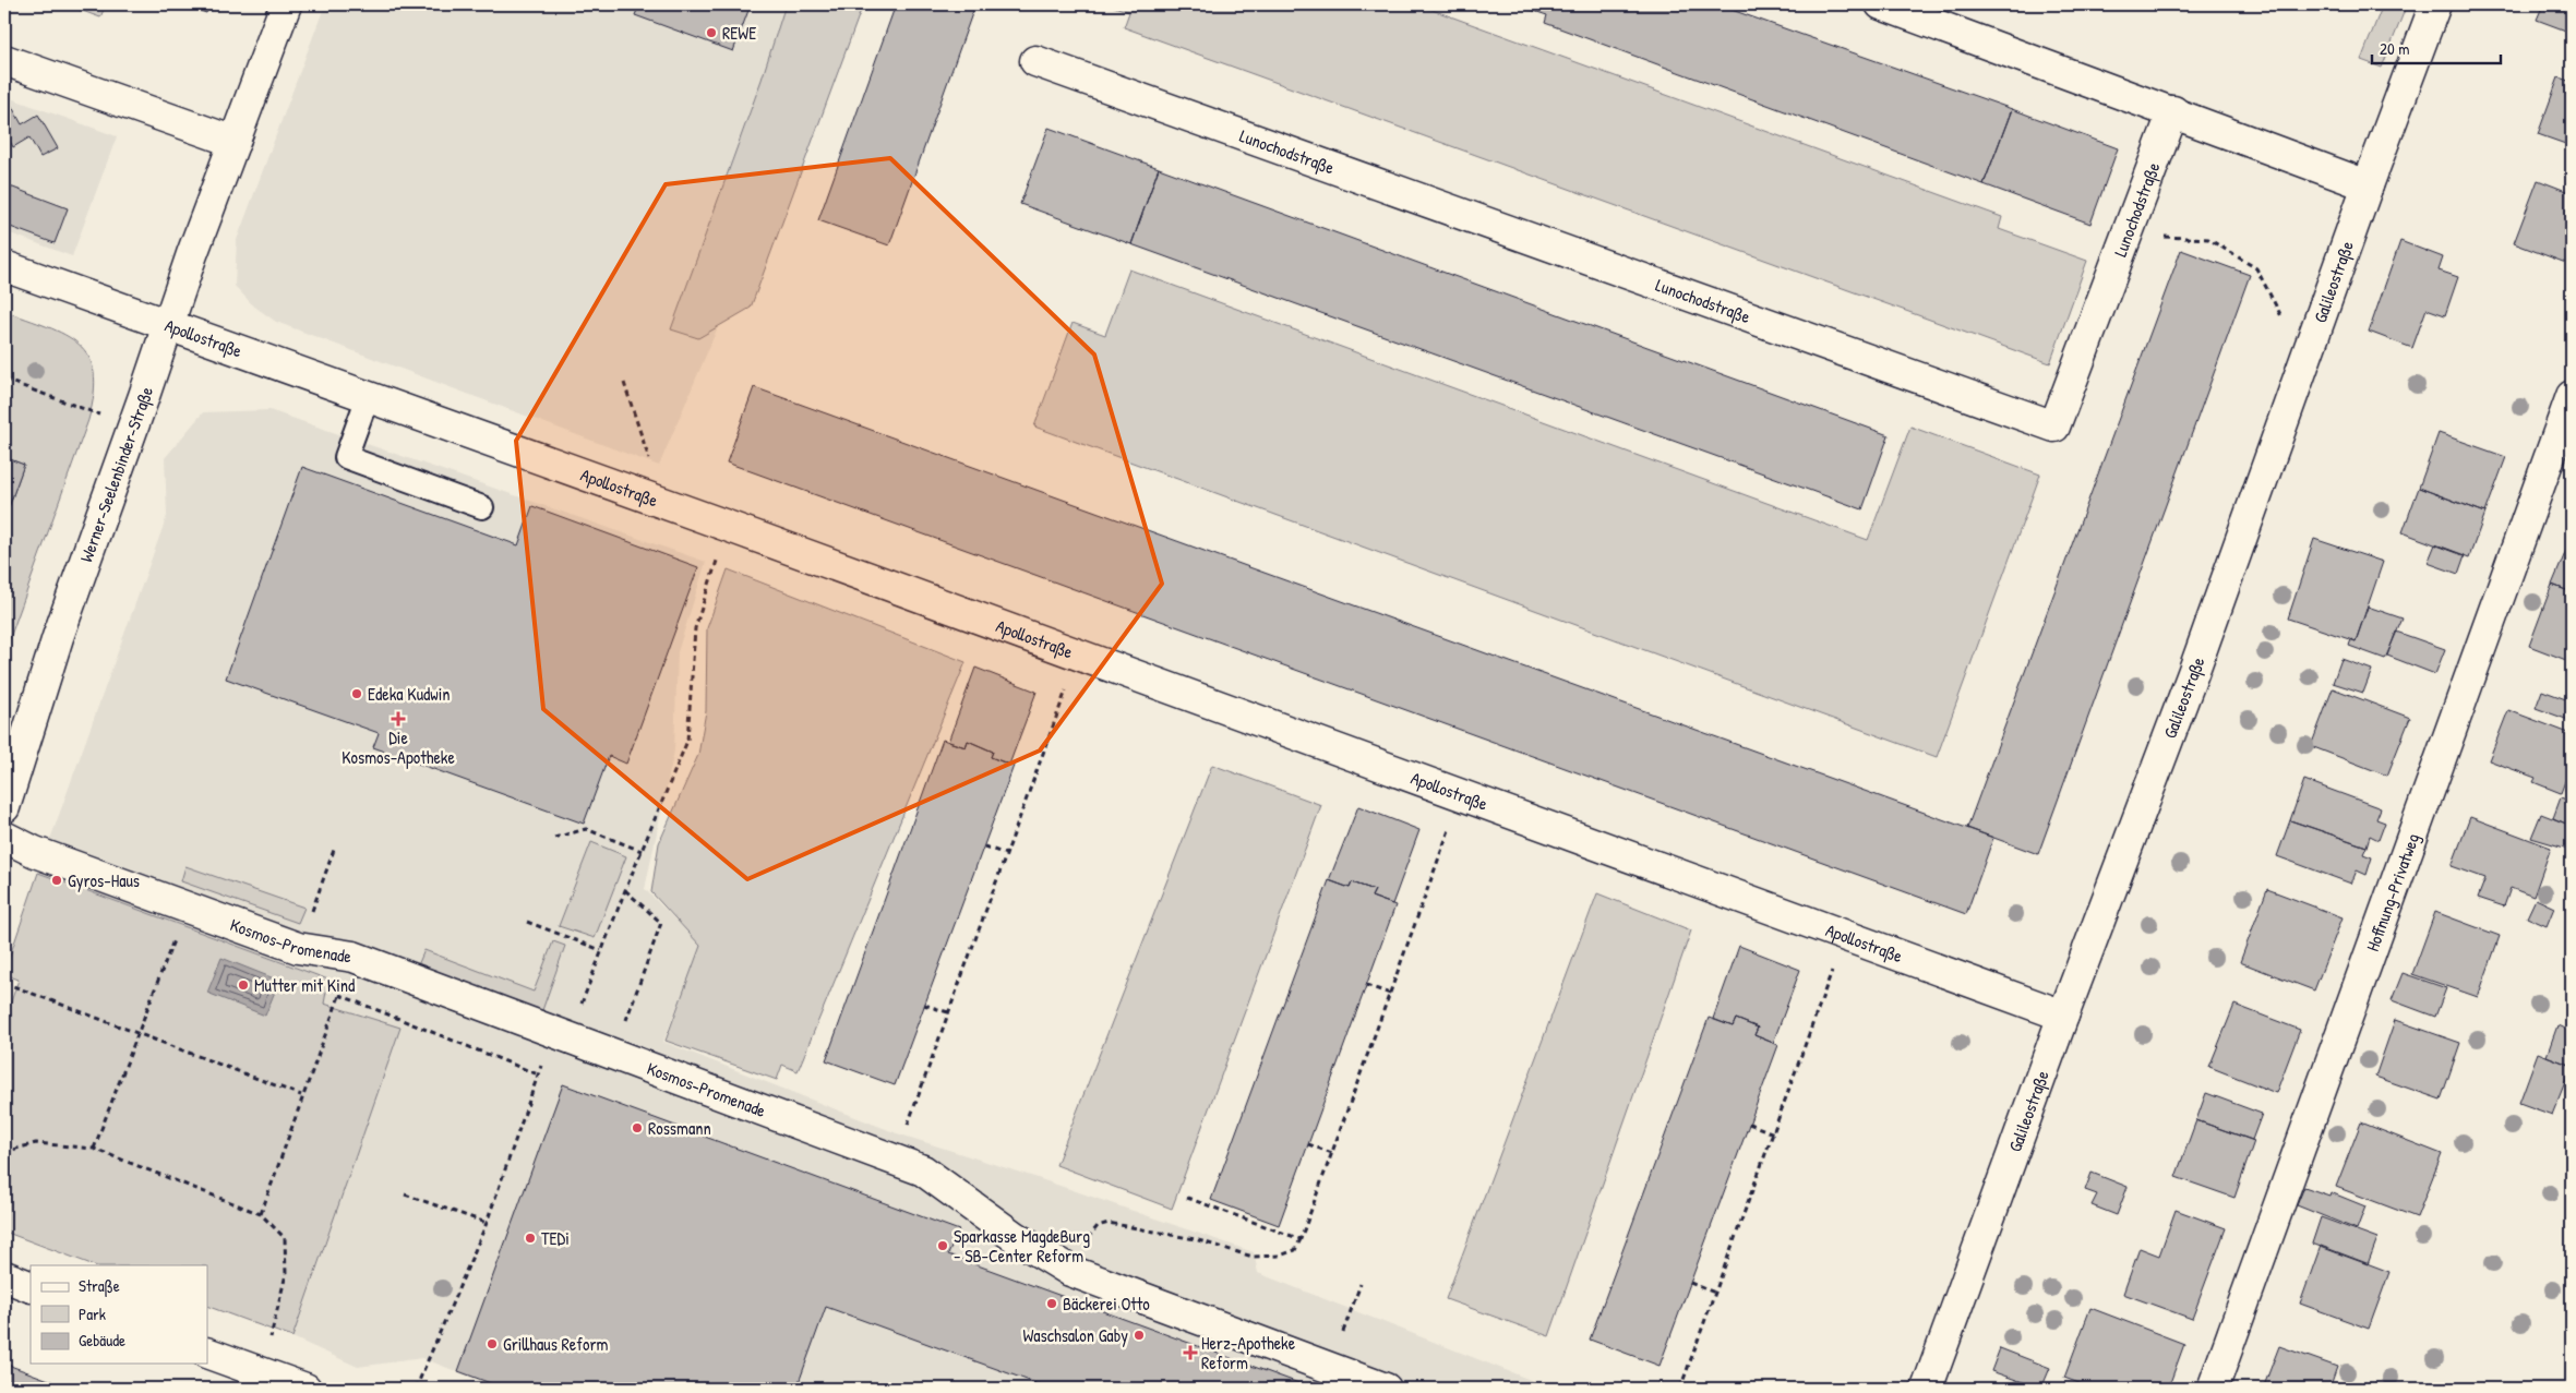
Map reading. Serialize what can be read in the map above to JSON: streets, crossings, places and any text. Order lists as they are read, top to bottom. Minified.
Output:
{"streets":{"street":["Lunochodstraße","Galileostraße","Apollostraße","Werner-Seelenbinder-Straße","Hoffnung-Privatweg","Kosmos-Promenade"]},"crossings":[["Galileostraße","Apollostraße"],["Apollostraße","Werner-Seelenbinder-Straße"]],"places":{"other":["REWE","Edeka Kudwin","Gyros-Haus","Mutter mit Kind","Rossmann","TEDi","Sparkasse MagdeBurg - SB-Center Reform","Bäckerei Otto","Waschsalon Gaby","Grillhaus Reform"],"health":["Die Kosmos-Apotheke","Herz-Apotheke Reform"]},"legend":["Straße","Park","Gebäude"],"scale_bar":"20 m"}
